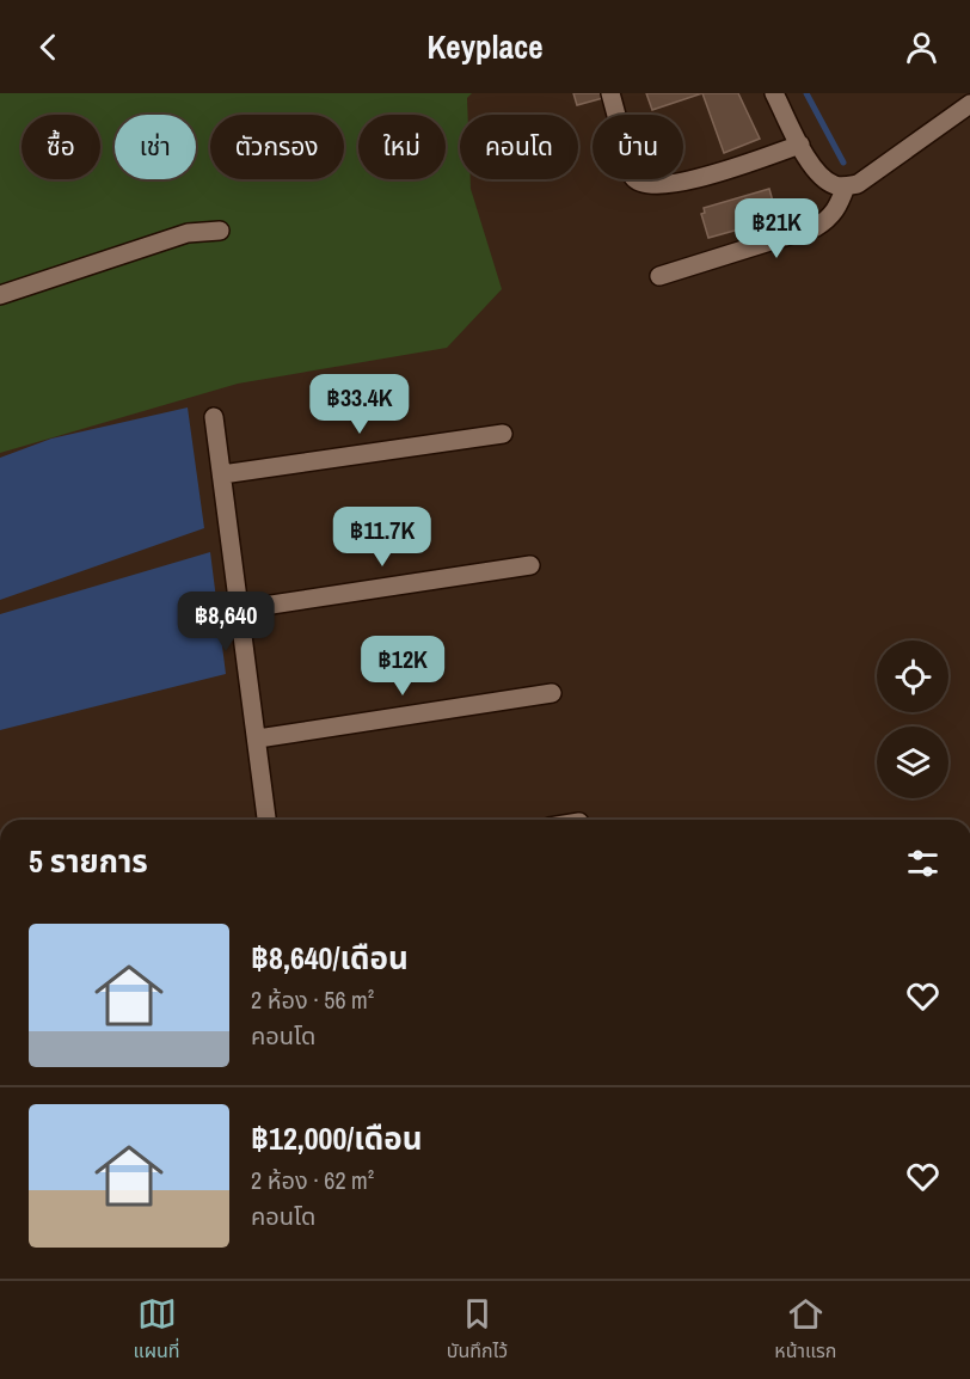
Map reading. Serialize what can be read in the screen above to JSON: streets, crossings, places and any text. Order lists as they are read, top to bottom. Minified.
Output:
{"page":{"header":"Keyplace","chip":["ซื้อ","เช่า","ตัวกรอง","ใหม่","คอนโด","บ้าน"],"price":["฿21K","฿33.4K","฿11.7K","฿8,640","฿12K"],"heading":"5 รายการ","list":[{"name":"฿8,640/เดือน","note":"2 ห้อง · 56 m² · คอนโด"},{"name":"฿12,000/เดือน","note":"2 ห้อง · 62 m² · คอนโด"}],"tabs":["แผนที่","บันทึกไว้","หน้าแรก"]}}
